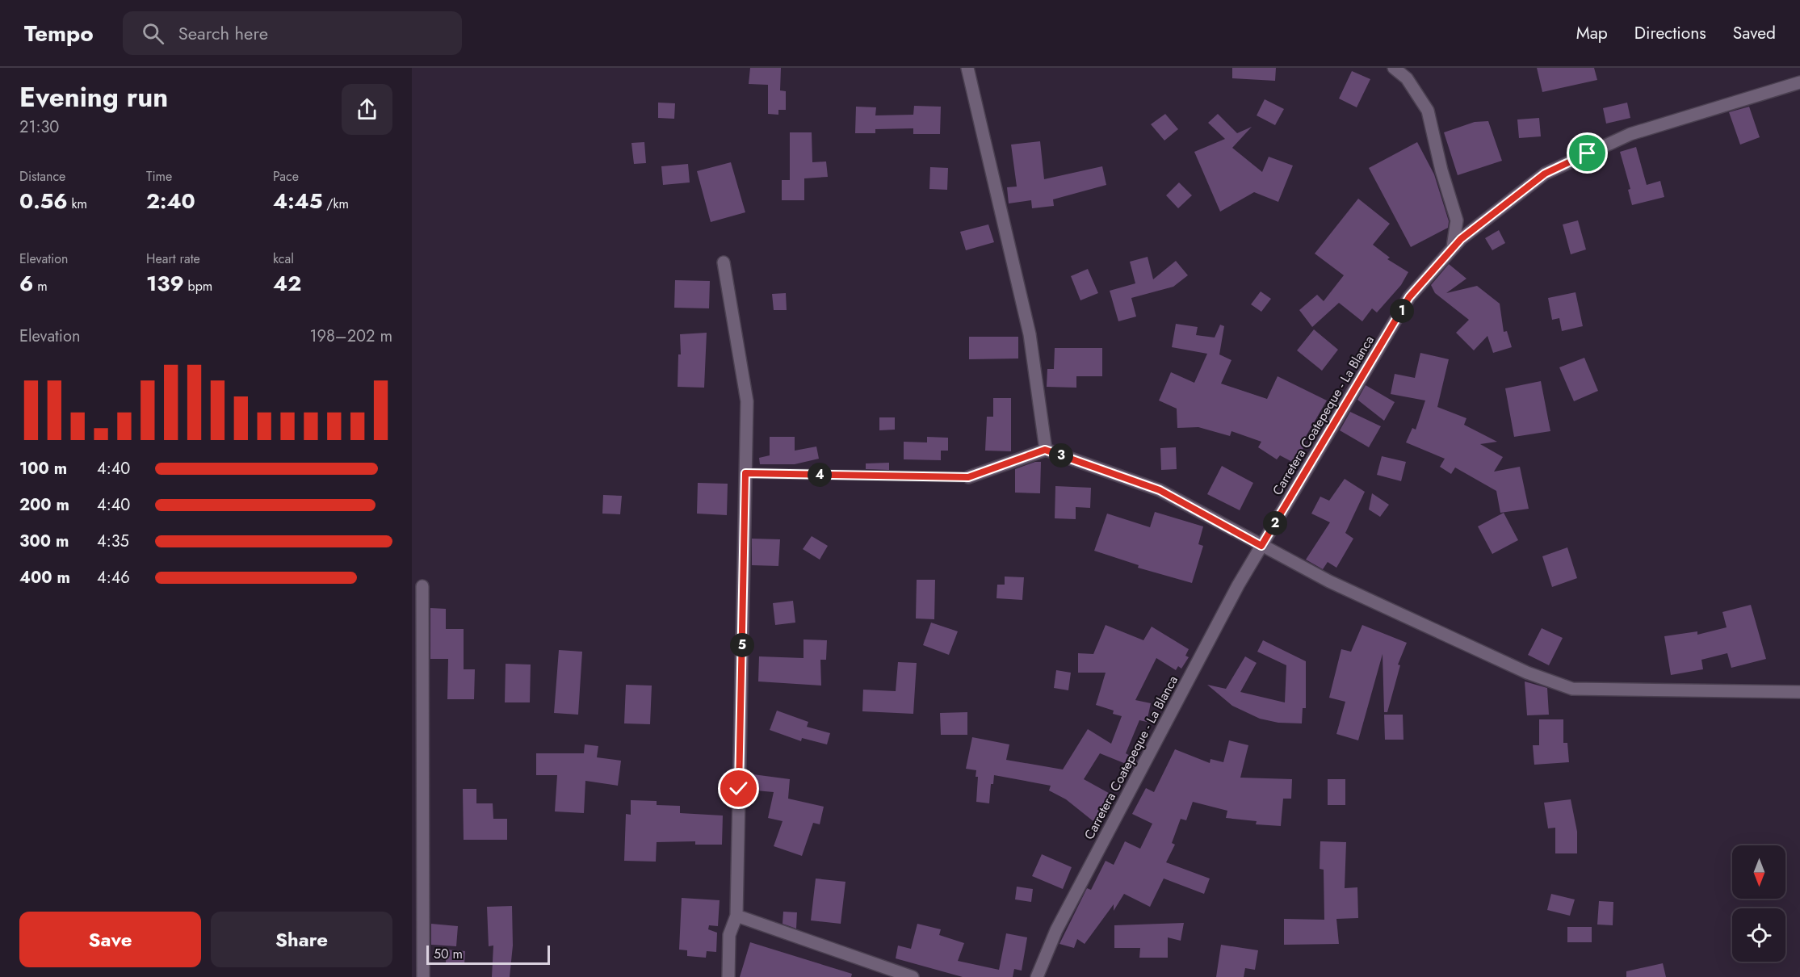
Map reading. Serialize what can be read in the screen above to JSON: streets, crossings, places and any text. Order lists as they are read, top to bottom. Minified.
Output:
{"streets":{"street":["Carretera Coatepeque - La Blanca"]},"scale_bar":"50 m","north":"bottom","page":{"header":"Tempo","search":"Search here","nav":["Map","Directions","Saved"],"heading":["Evening run","21:30"],"stats":[["Distance","0.56 km"],["Time","2:40"],["Pace","4:45 /km"],["Elevation","6 m"],["Heart rate","139 bpm"],["kcal","42"]],"pins":["1","3","4","2","5"],"chart":["Elevation","198–202 m"],"list":[{"name":"100 m","note":"4:40"},{"name":"200 m","note":"4:40"},{"name":"300 m","note":"4:35"},{"name":"400 m","note":"4:46"}],"buttons":["Save","Share"],"scale":"50 m"}}
